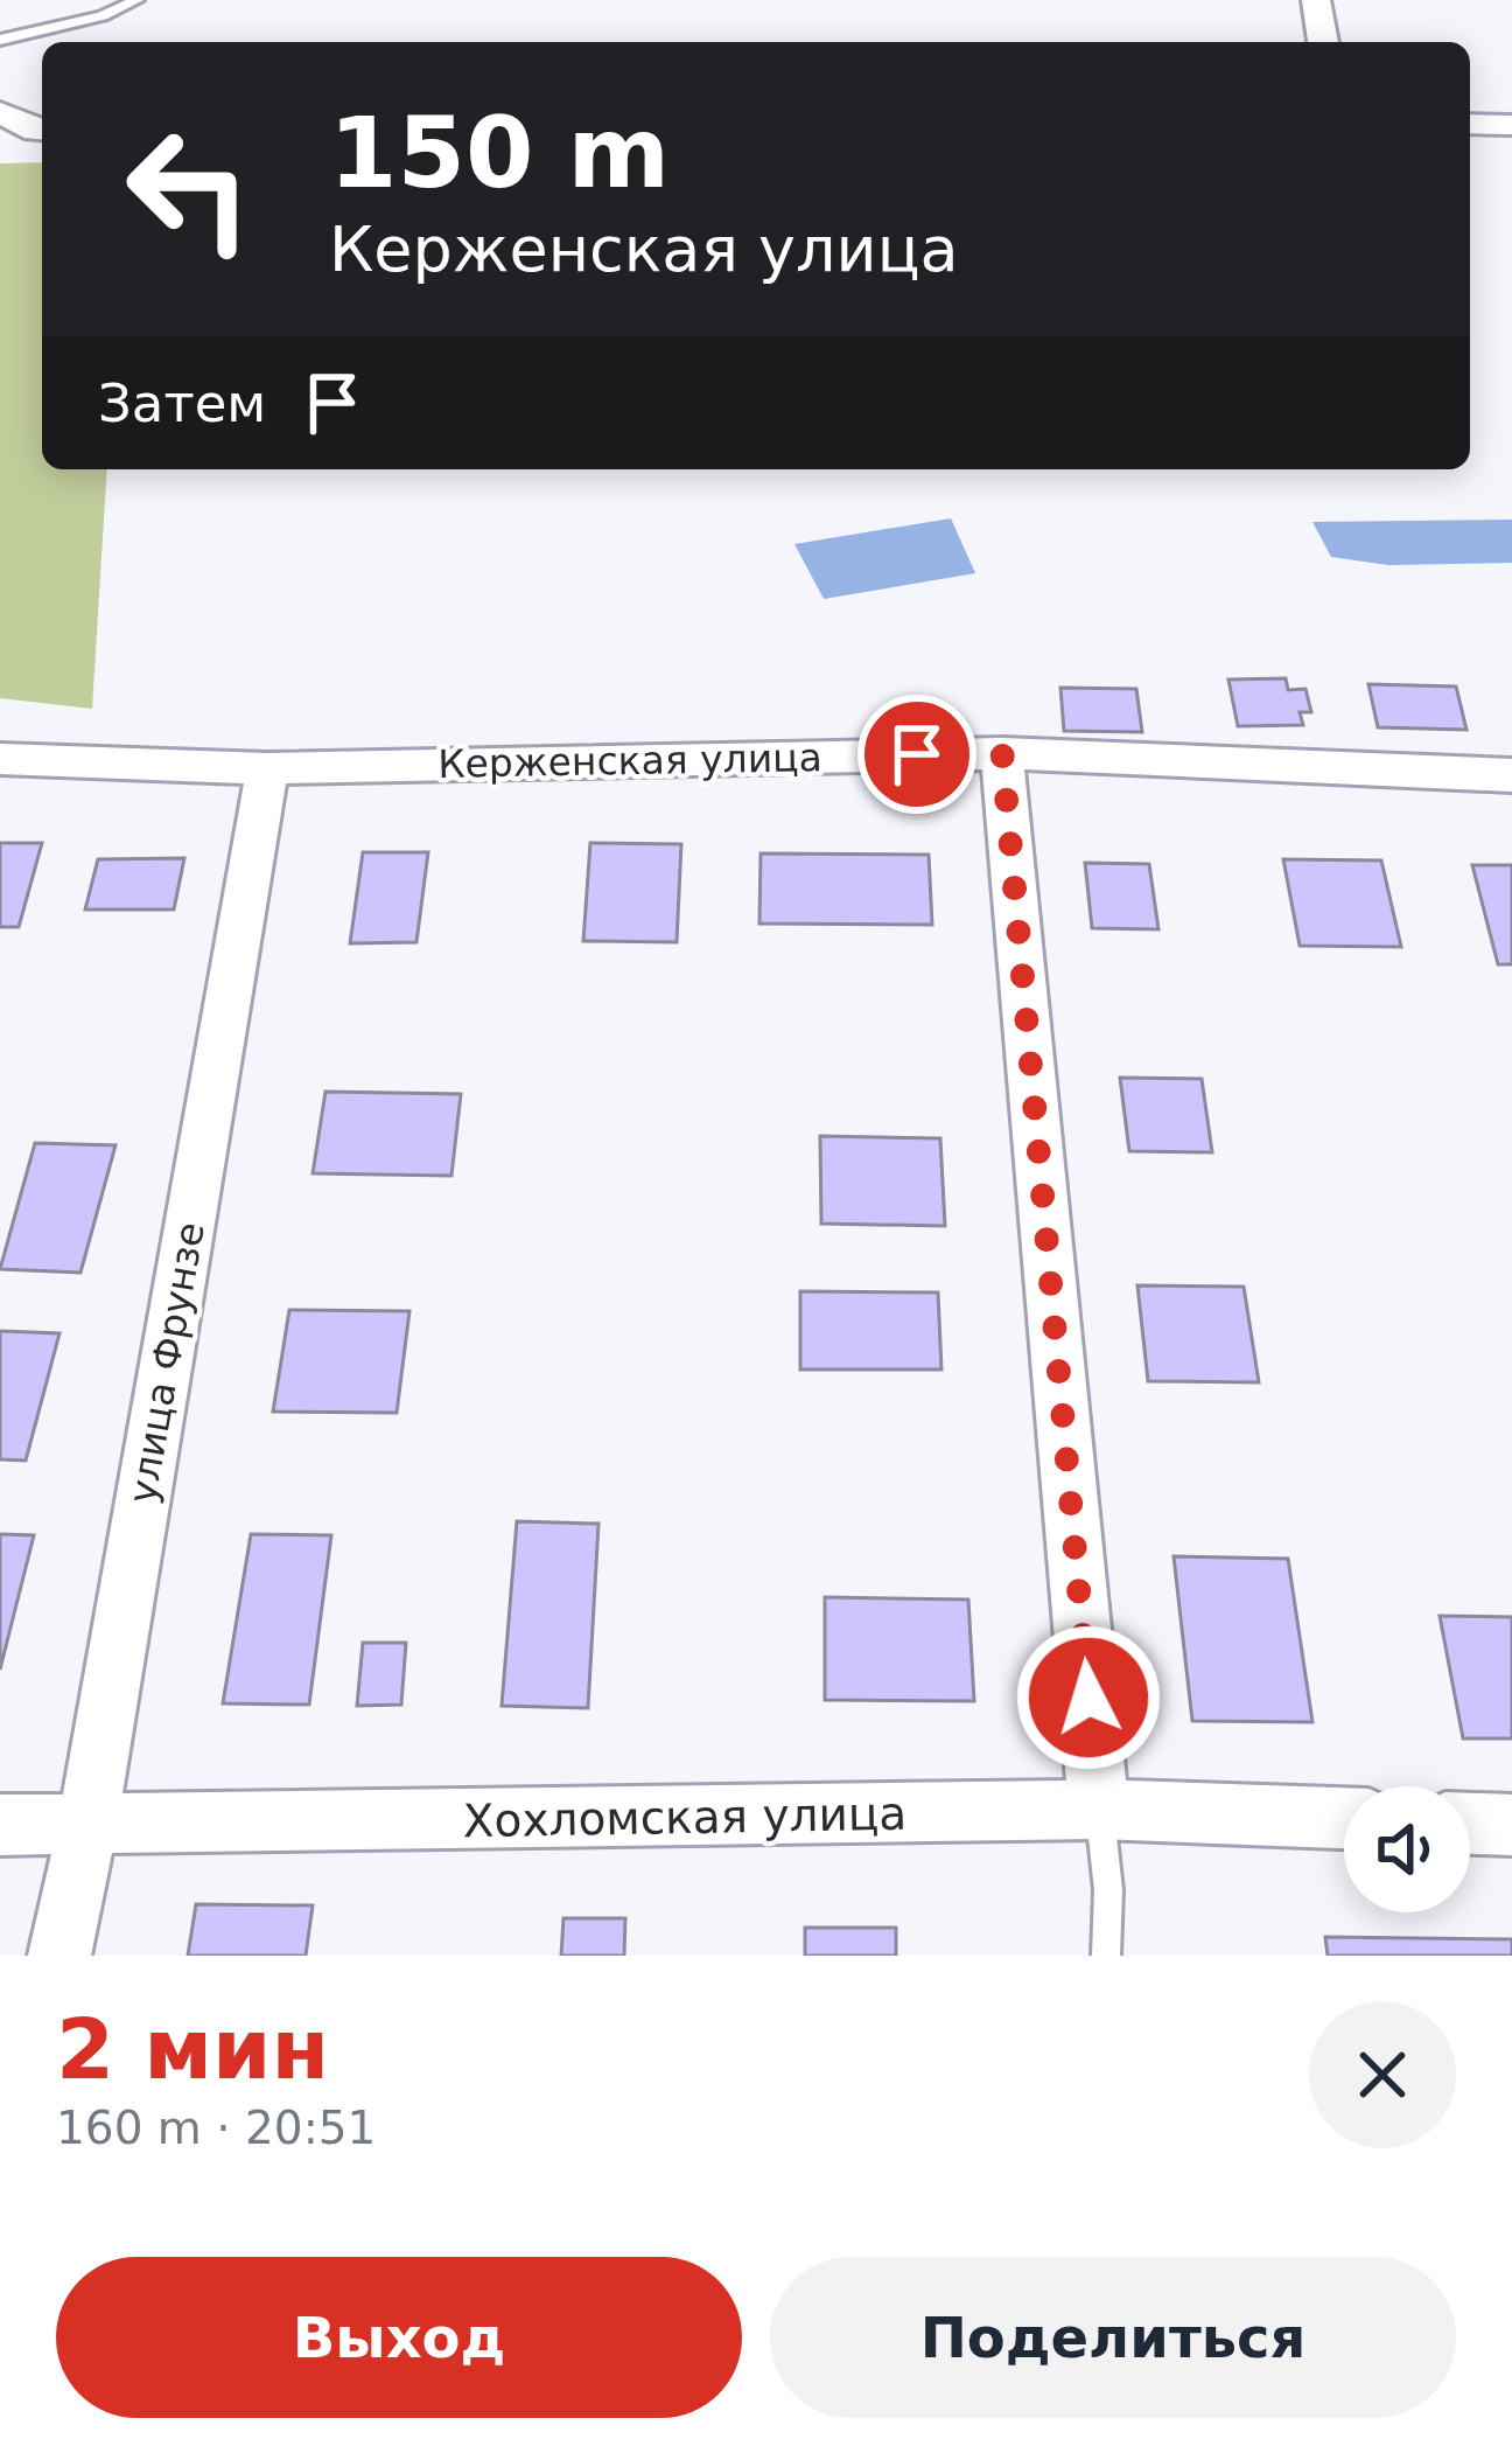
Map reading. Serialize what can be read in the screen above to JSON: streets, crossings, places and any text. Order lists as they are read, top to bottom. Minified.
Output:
{"streets":{"street":["Керженская улица","улица Фрунзе","Хохломская улица"]},"crossings":[["Керженская улица","улица Фрунзе"],["улица Фрунзе","Хохломская улица"]],"page":{"turn":["150 m","Керженская улица"],"then":"Затем","heading":["2 мин","160 m · 20:51"],"buttons":["Выход","Поделиться"]}}
